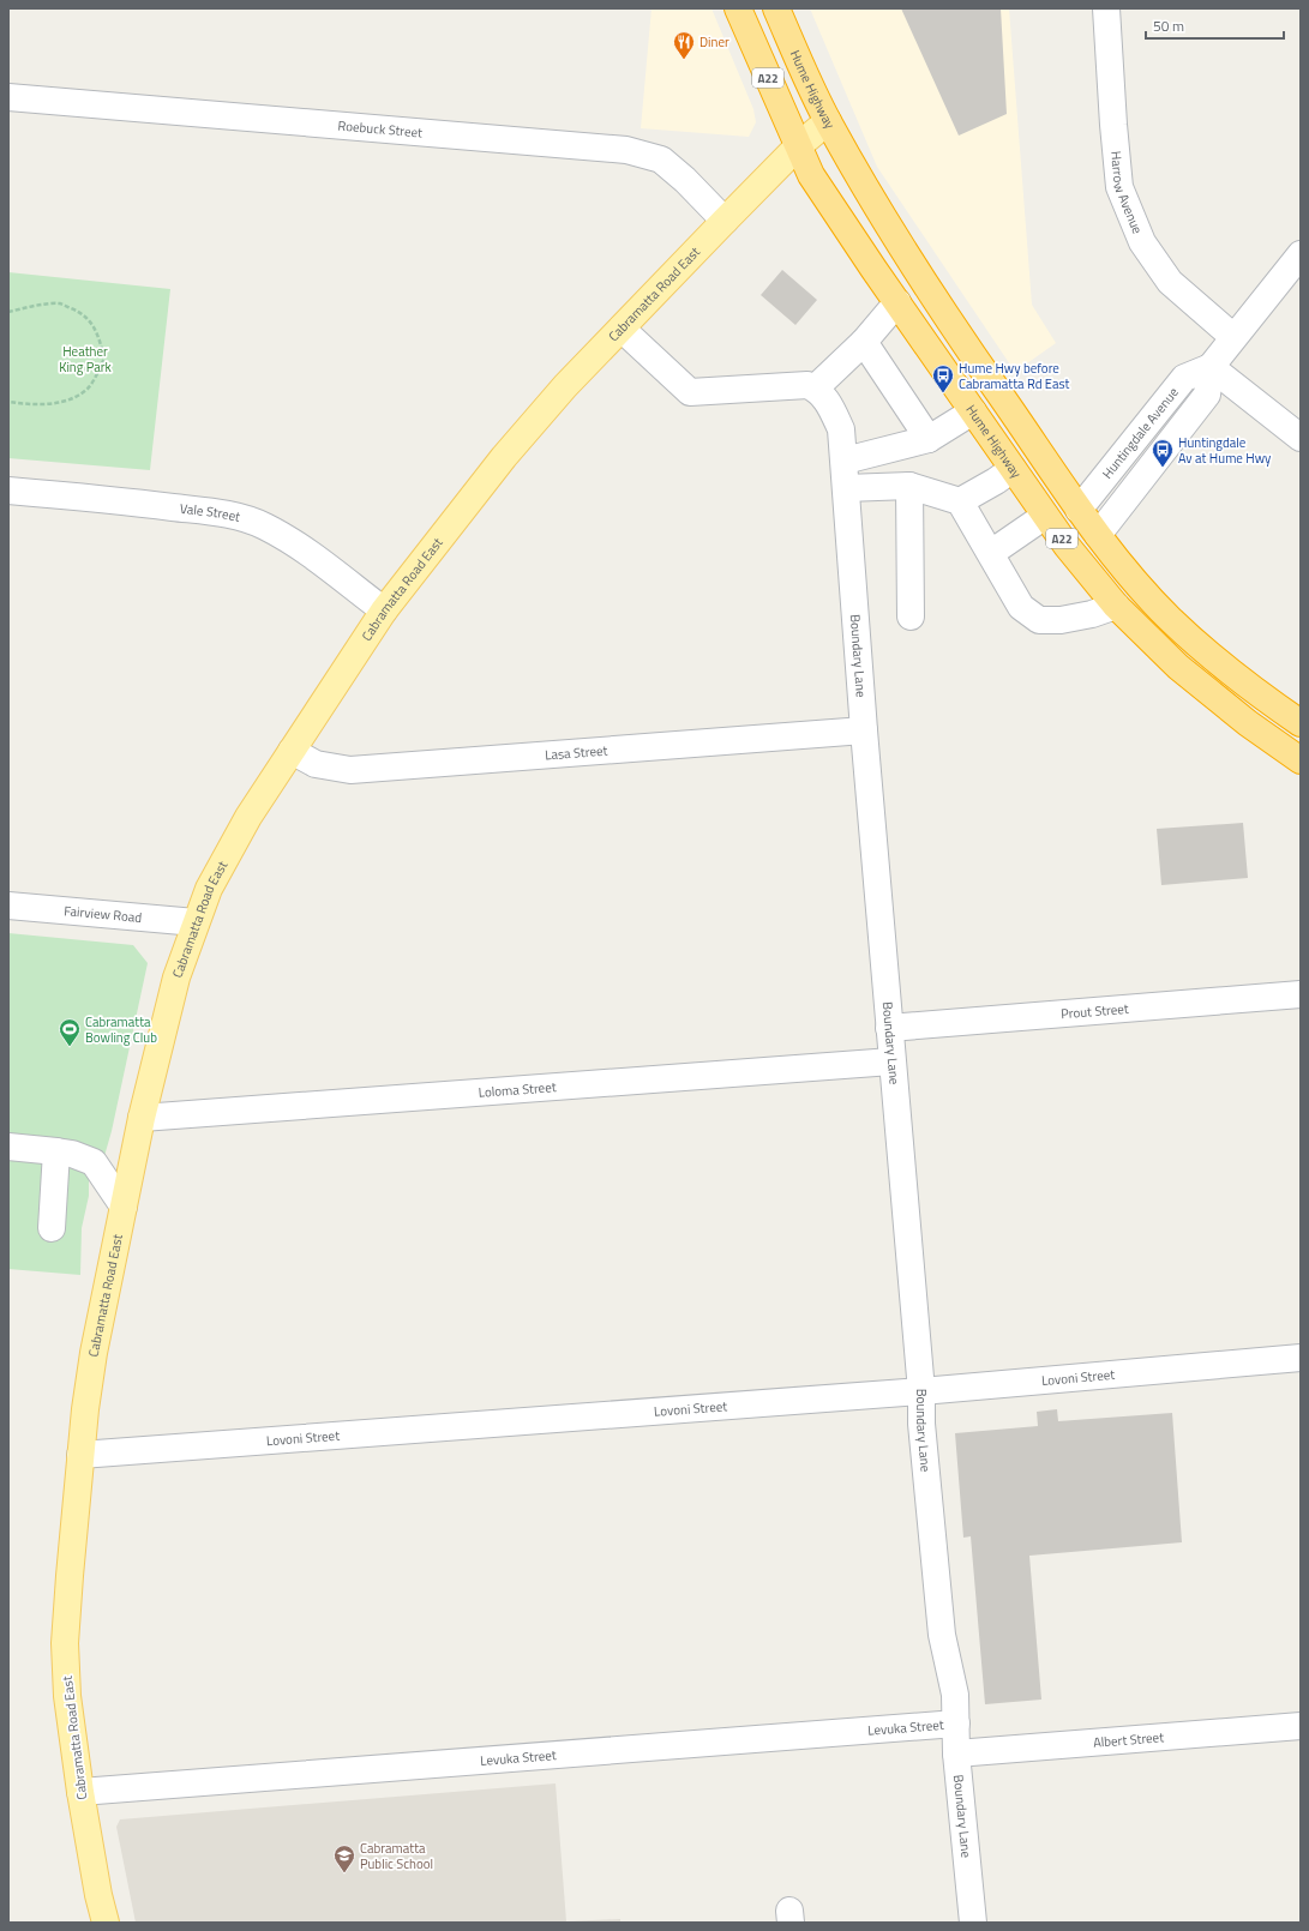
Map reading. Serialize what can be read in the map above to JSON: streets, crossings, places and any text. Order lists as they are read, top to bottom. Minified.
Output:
{"streets":{"highway":["A22","Hume Highway"],"main road":["Cabramatta Road East"],"street":["Roebuck Street","Harrow Avenue","Huntingdale Avenue","Vale Street","Boundary Lane","Lasa Street","Fairview Road","Prout Street","Loloma Street","Lovoni Street","Levuka Street","Albert Street"]},"crossings":[["Hume Highway","Cabramatta Road East"],["Hume Highway","Huntingdale Avenue"],["Roebuck Street","Cabramatta Road East"],["Cabramatta Road East","Vale Street"],["Cabramatta Road East","Lasa Street"],["Cabramatta Road East","Fairview Road"],["Cabramatta Road East","Loloma Street"],["Cabramatta Road East","Lovoni Street"],["Cabramatta Road East","Levuka Street"],["Boundary Lane","Lasa Street"],["Boundary Lane","Prout Street"],["Boundary Lane","Loloma Street"],["Boundary Lane","Lovoni Street"],["Boundary Lane","Levuka Street"],["Boundary Lane","Albert Street"]],"parks":["Heather King Park"],"places":{"restaurant":["Diner"],"bus stop":["Hume Hwy before Cabramatta Rd East","Huntingdale Av at Hume Hwy"],"sports":["Cabramatta Bowling Club"],"school or university":["Cabramatta Public School"]},"scale_bar":"50 m"}
